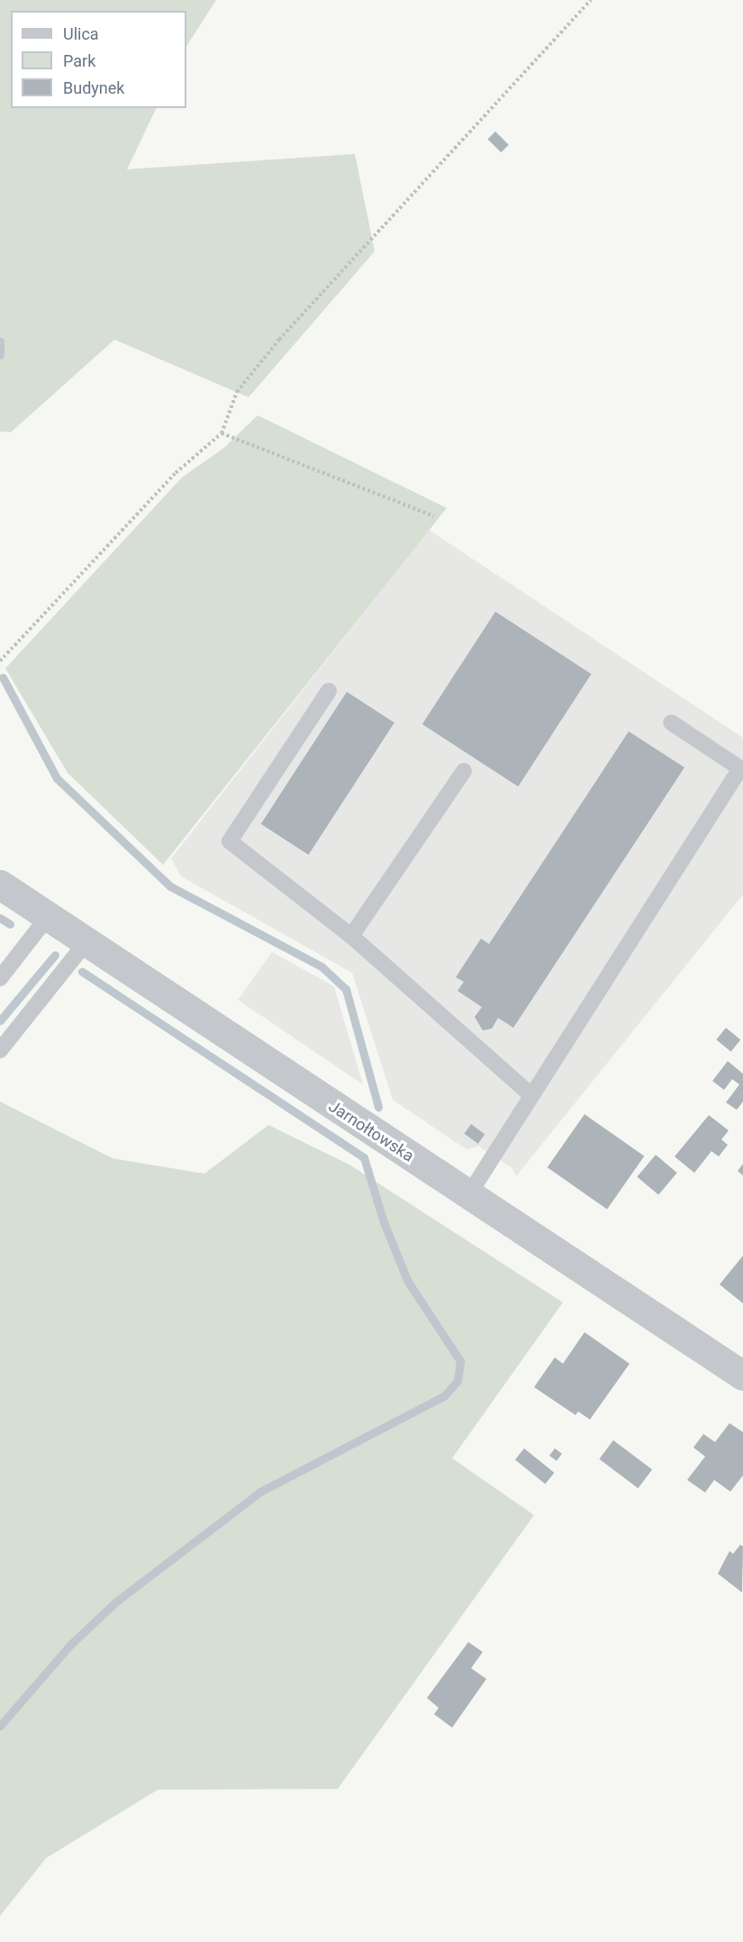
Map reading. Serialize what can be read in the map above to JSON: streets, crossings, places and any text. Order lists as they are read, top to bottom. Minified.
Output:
{"streets":{"street":["Jarnołtowska"]},"legend":["Ulica","Park","Budynek"]}
